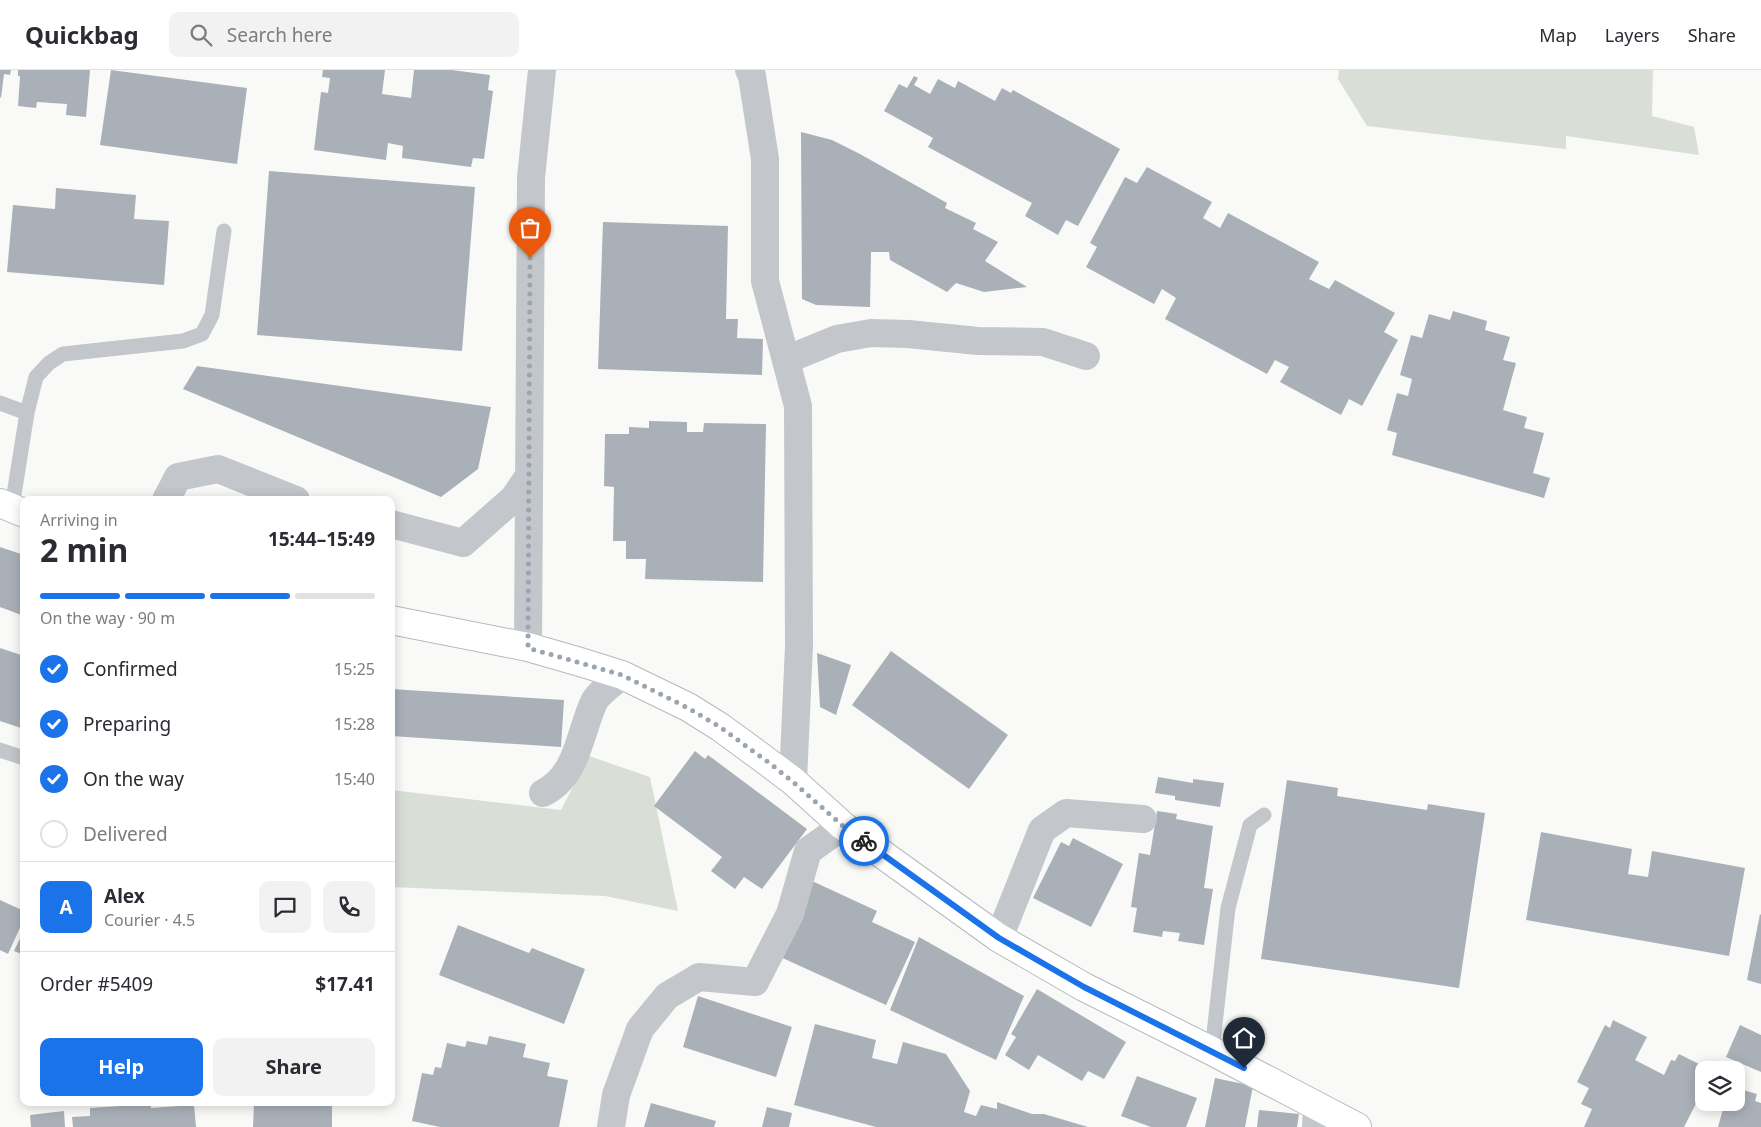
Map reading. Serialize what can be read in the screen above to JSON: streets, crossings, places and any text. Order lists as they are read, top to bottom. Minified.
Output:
{"page":{"header":"Quickbag","search":"Search here","nav":["Map","Layers","Share"],"heading":["2 min","Arriving in","15:44–15:49"],"panel":["Alex","Courier · 4.5","Order #5409","$17.41"],"bar":"On the way · 90 m","list":[["Confirmed","15:25"],["Preparing","15:28"],["On the way","15:40"],"Delivered"],"round":"A","buttons":["Help","Share"]}}
